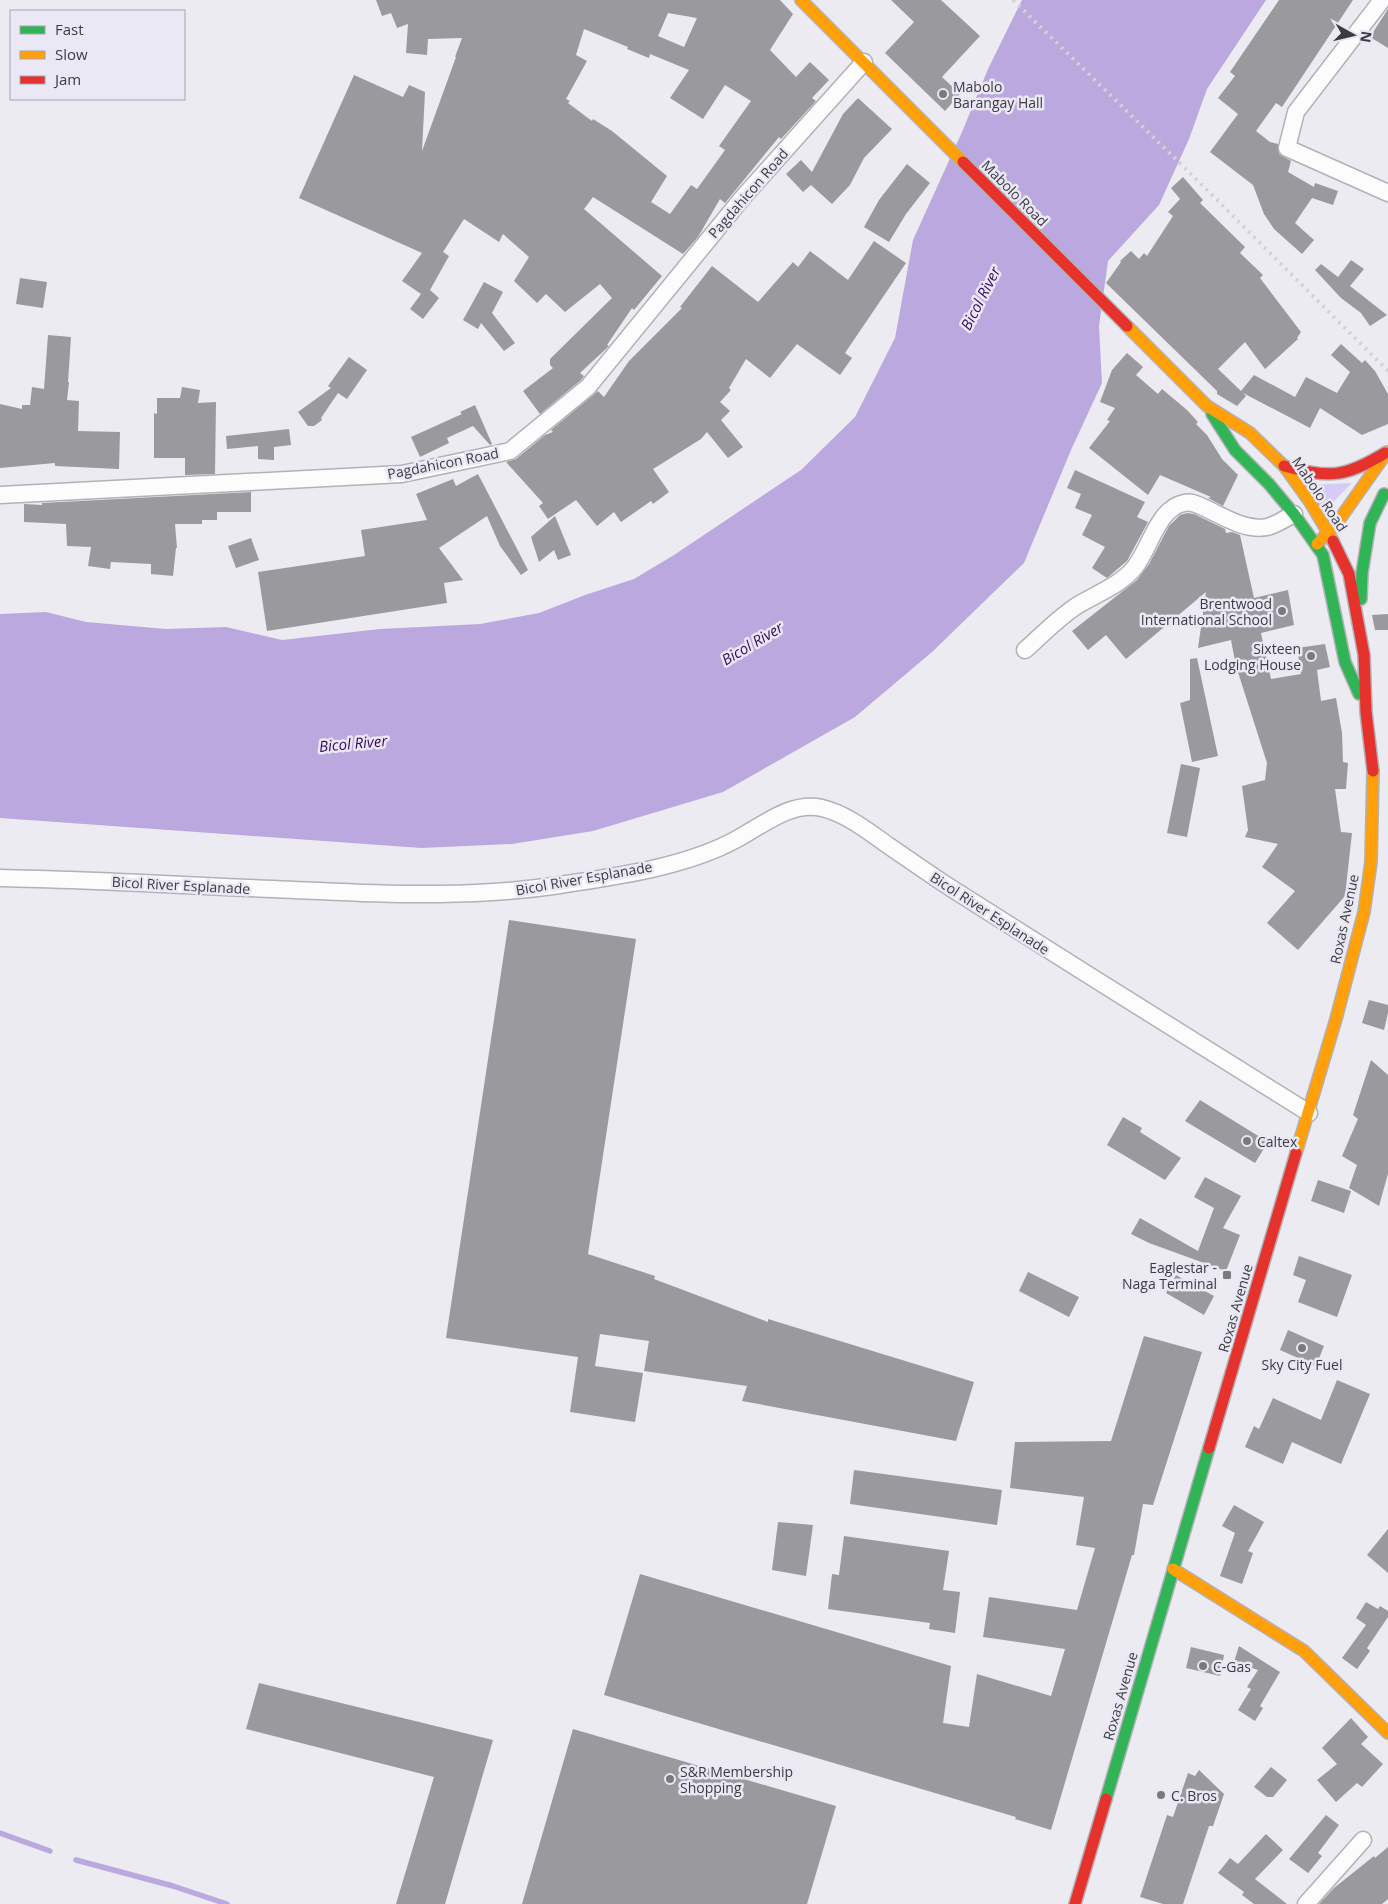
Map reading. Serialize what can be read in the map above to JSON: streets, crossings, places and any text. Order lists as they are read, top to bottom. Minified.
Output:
{"streets":{"main road":["Mabolo Road","Roxas Avenue"],"street":["Pagdahicon Road","Bicol River Esplanade"]},"crossings":[["Pagdahicon Road","Mabolo Road"],["Mabolo Road","Roxas Avenue"],["Bicol River Esplanade","Roxas Avenue"]],"water":["Bicol River"],"places":{"other":["Mabolo Barangay Hall","Brentwood International School","Sixteen Lodging House","Caltex","Sky City Fuel","C-Gas","S&R Membership Shopping","C. Bros"],"transit":["Eaglestar - Naga Terminal"]},"legend":["Fast","Slow","Jam"],"north":"right"}
